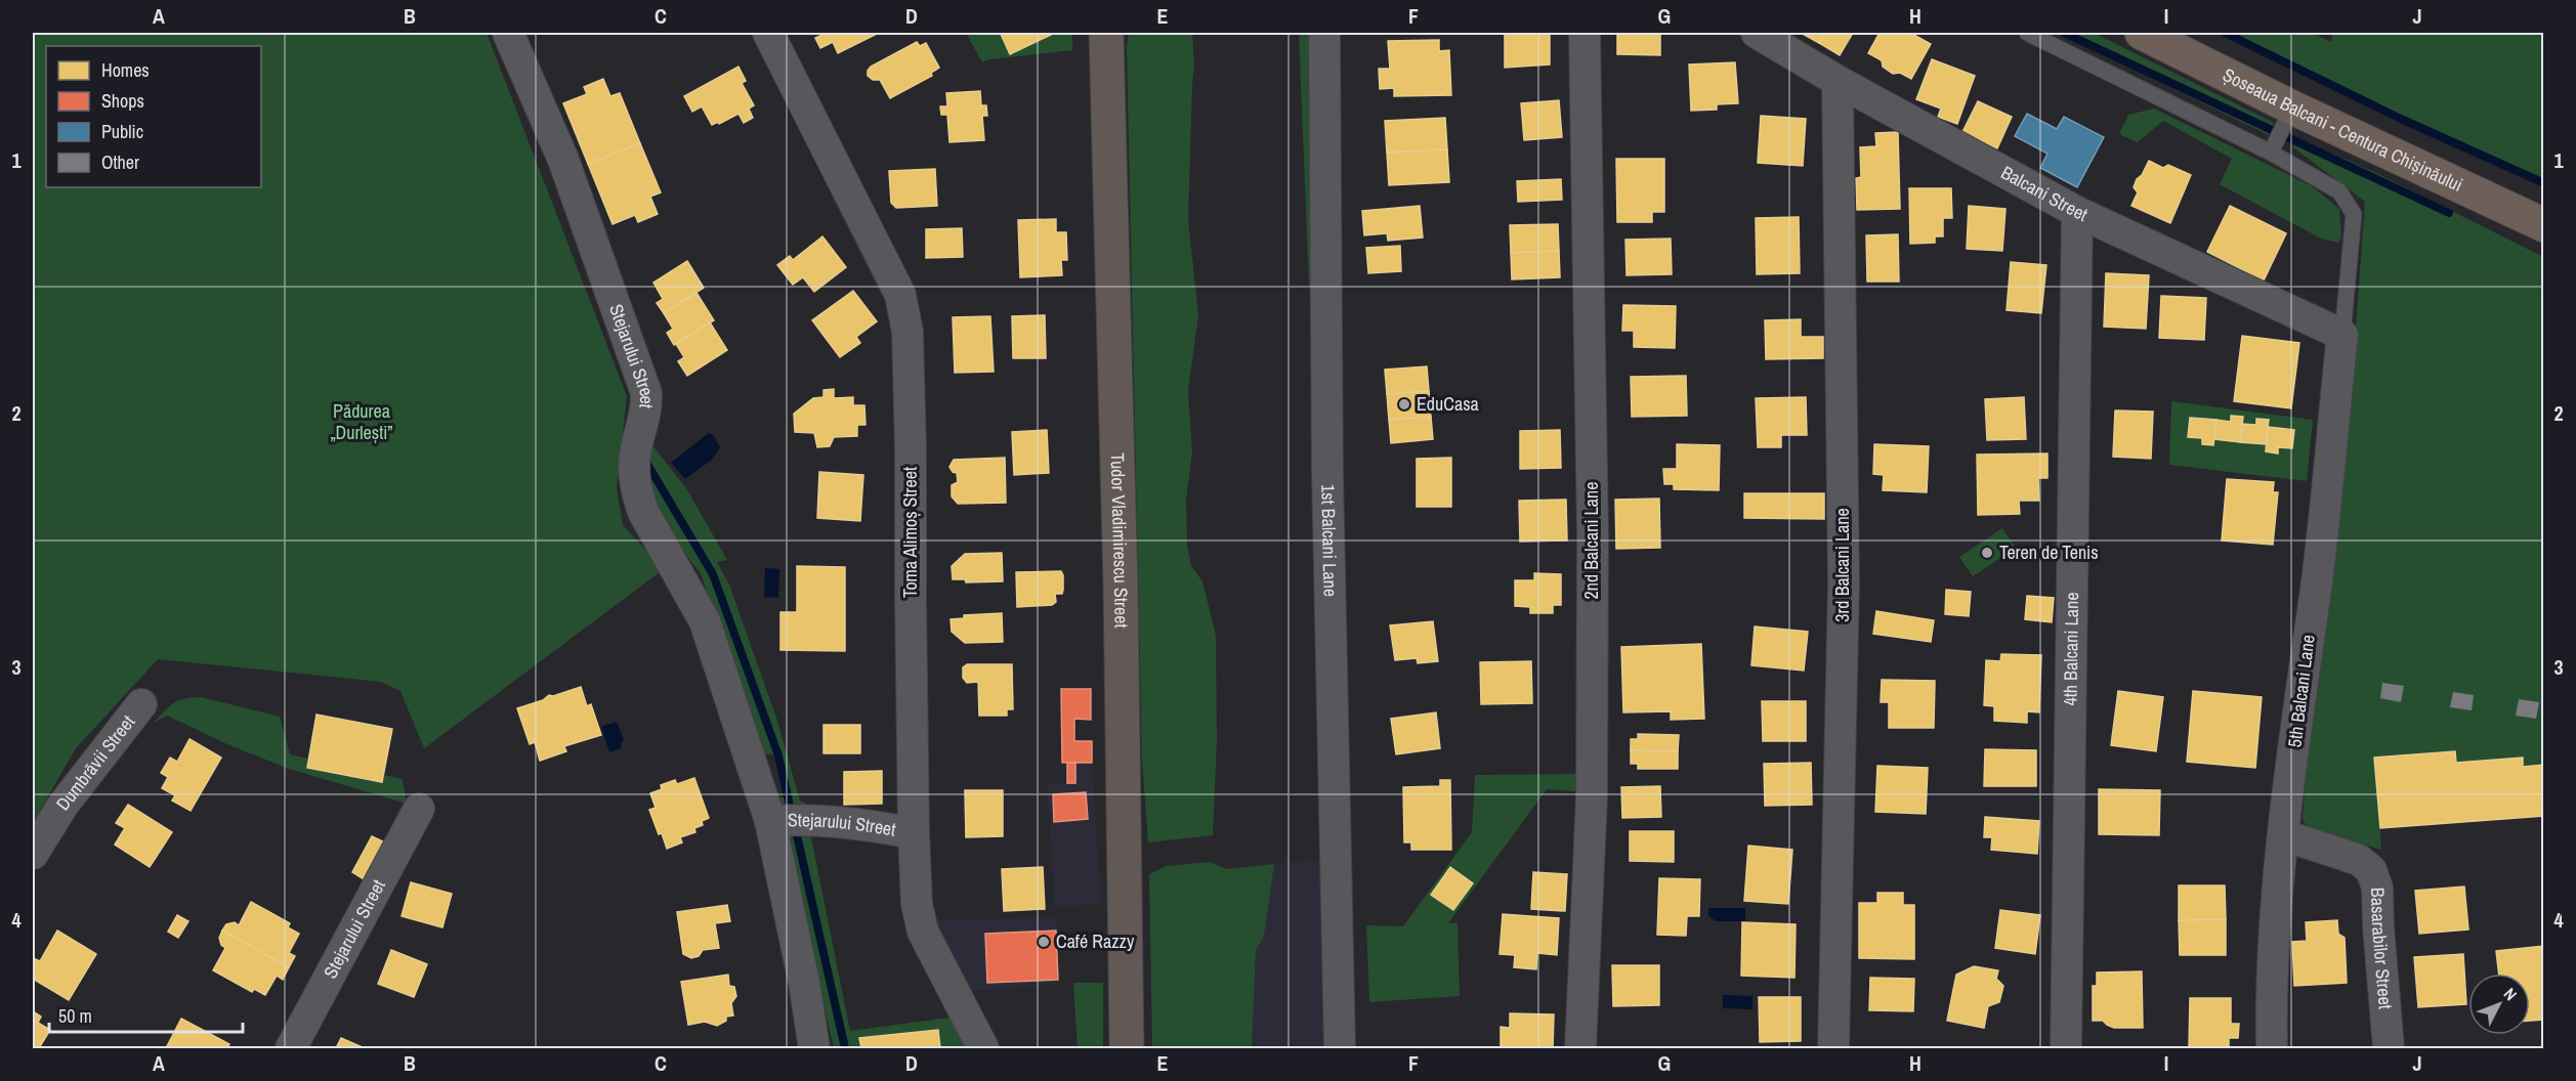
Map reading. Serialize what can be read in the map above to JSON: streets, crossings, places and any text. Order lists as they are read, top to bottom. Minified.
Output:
{"streets":{"highway":["Șoseaua Balcani - Centura Chișinăului"],"main road":["Tudor Vladimirescu Street"],"street":["Balcani Street","Stejarului Street","Toma Alimoș Street","1st Balcani Lane","2nd Balcani Lane","3rd Balcani Lane","4th Balcani Lane","5th Balcani Lane","Dumbrăvii Street","Basarabilor Street"]},"crossings":[["Balcani Street","3rd Balcani Lane"],["Balcani Street","4th Balcani Lane"],["Balcani Street","5th Balcani Lane"],["Stejarului Street","Toma Alimoș Street"],["5th Balcani Lane","Basarabilor Street"]],"parks":["Pădurea „Durlești”"],"places":["EduCasa","Teren de Tenis","Café Razzy"],"legend":["Homes","Shops","Public","Other"],"scale_bar":"50 m","north":"top right","grid":{"columns":["A","B","C","D","E","F","G","H","I","J"],"rows":["1","2","3","4"]}}
